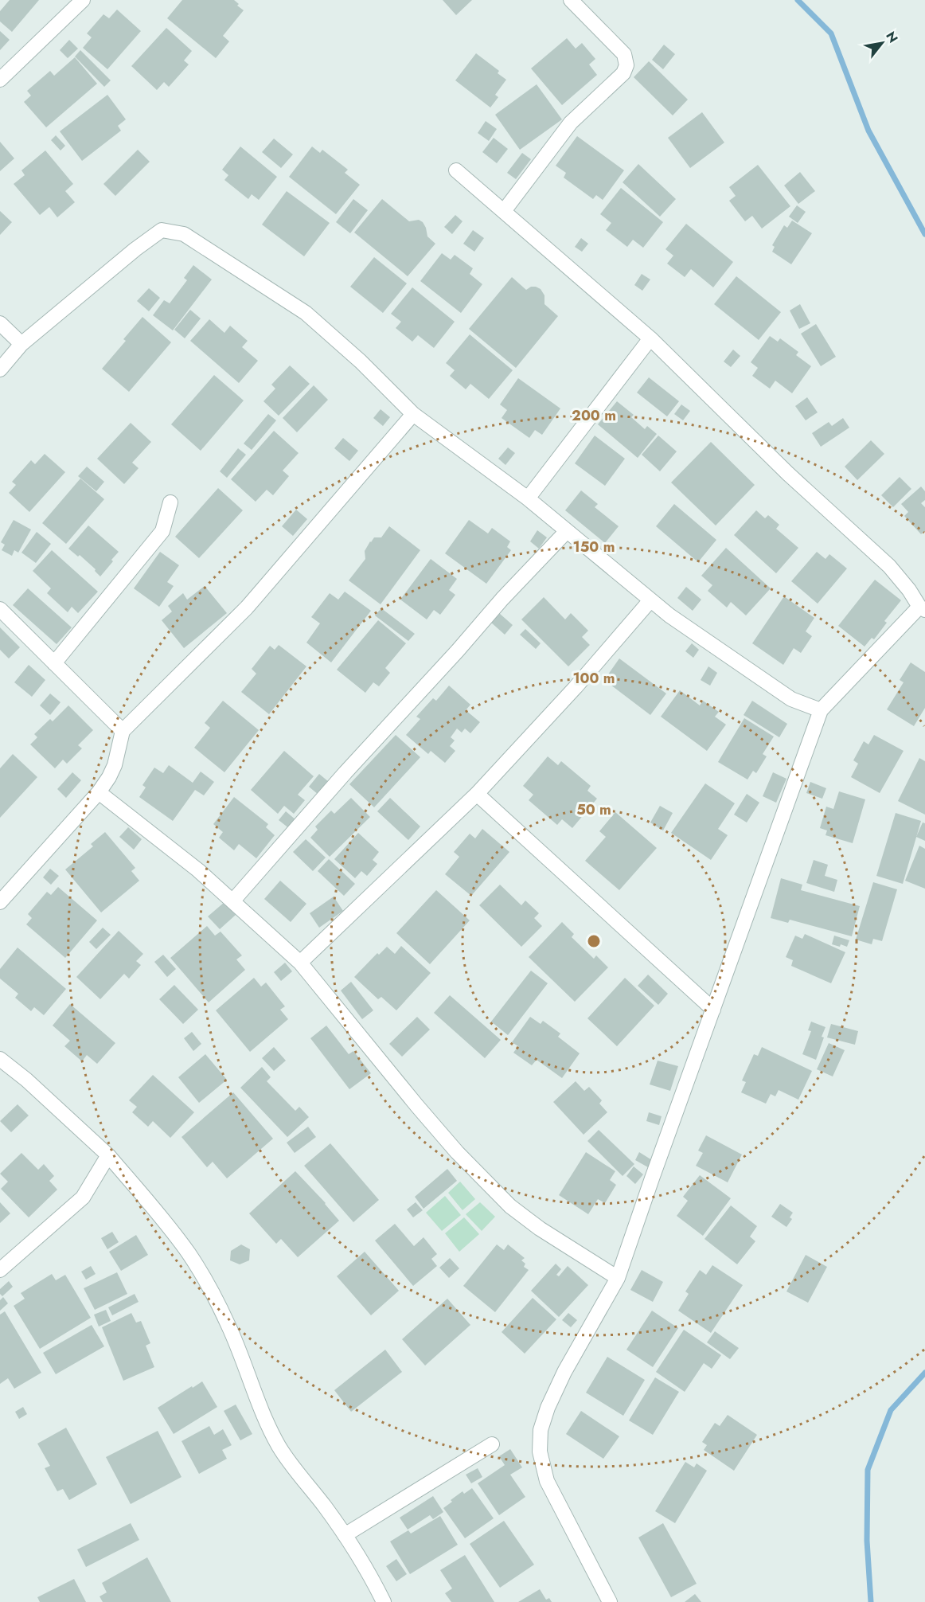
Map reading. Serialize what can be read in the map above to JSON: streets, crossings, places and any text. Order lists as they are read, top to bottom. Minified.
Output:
{"north":"top right","rings":["200 m","150 m","100 m","50 m"]}
